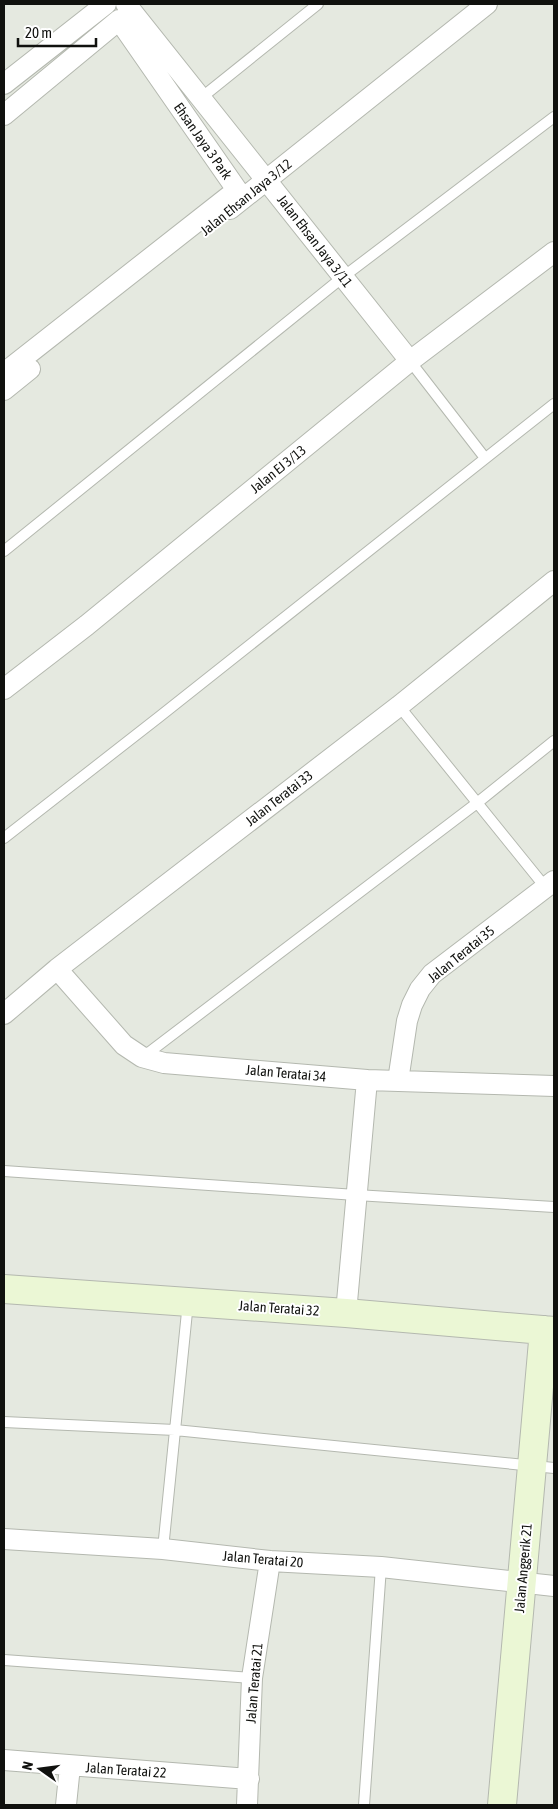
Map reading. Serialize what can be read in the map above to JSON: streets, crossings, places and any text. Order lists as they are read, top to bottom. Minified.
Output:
{"streets":{"street":["Ehsan Jaya 3 Park","Jalan Ehsan Jaya 3/12","Jalan Ehsan Jaya 3/11","Jalan EJ 3/13","Jalan Teratai 33","Jalan Teratai 35","Jalan Teratai 34","Jalan Teratai 32","Jalan Teratai 20","Jalan Anggerik 21","Jalan Teratai 21","Jalan Teratai 22"]},"crossings":[["Jalan Ehsan Jaya 3/12","Jalan Ehsan Jaya 3/11"],["Jalan Ehsan Jaya 3/11","Jalan EJ 3/13"],["Jalan Teratai 33","Jalan Teratai 34"],["Jalan Teratai 35","Jalan Teratai 34"],["Jalan Teratai 32","Jalan Anggerik 21"],["Jalan Teratai 20","Jalan Anggerik 21"],["Jalan Teratai 20","Jalan Teratai 21"],["Jalan Teratai 21","Jalan Teratai 22"]],"scale_bar":"20 m","north":"left"}
